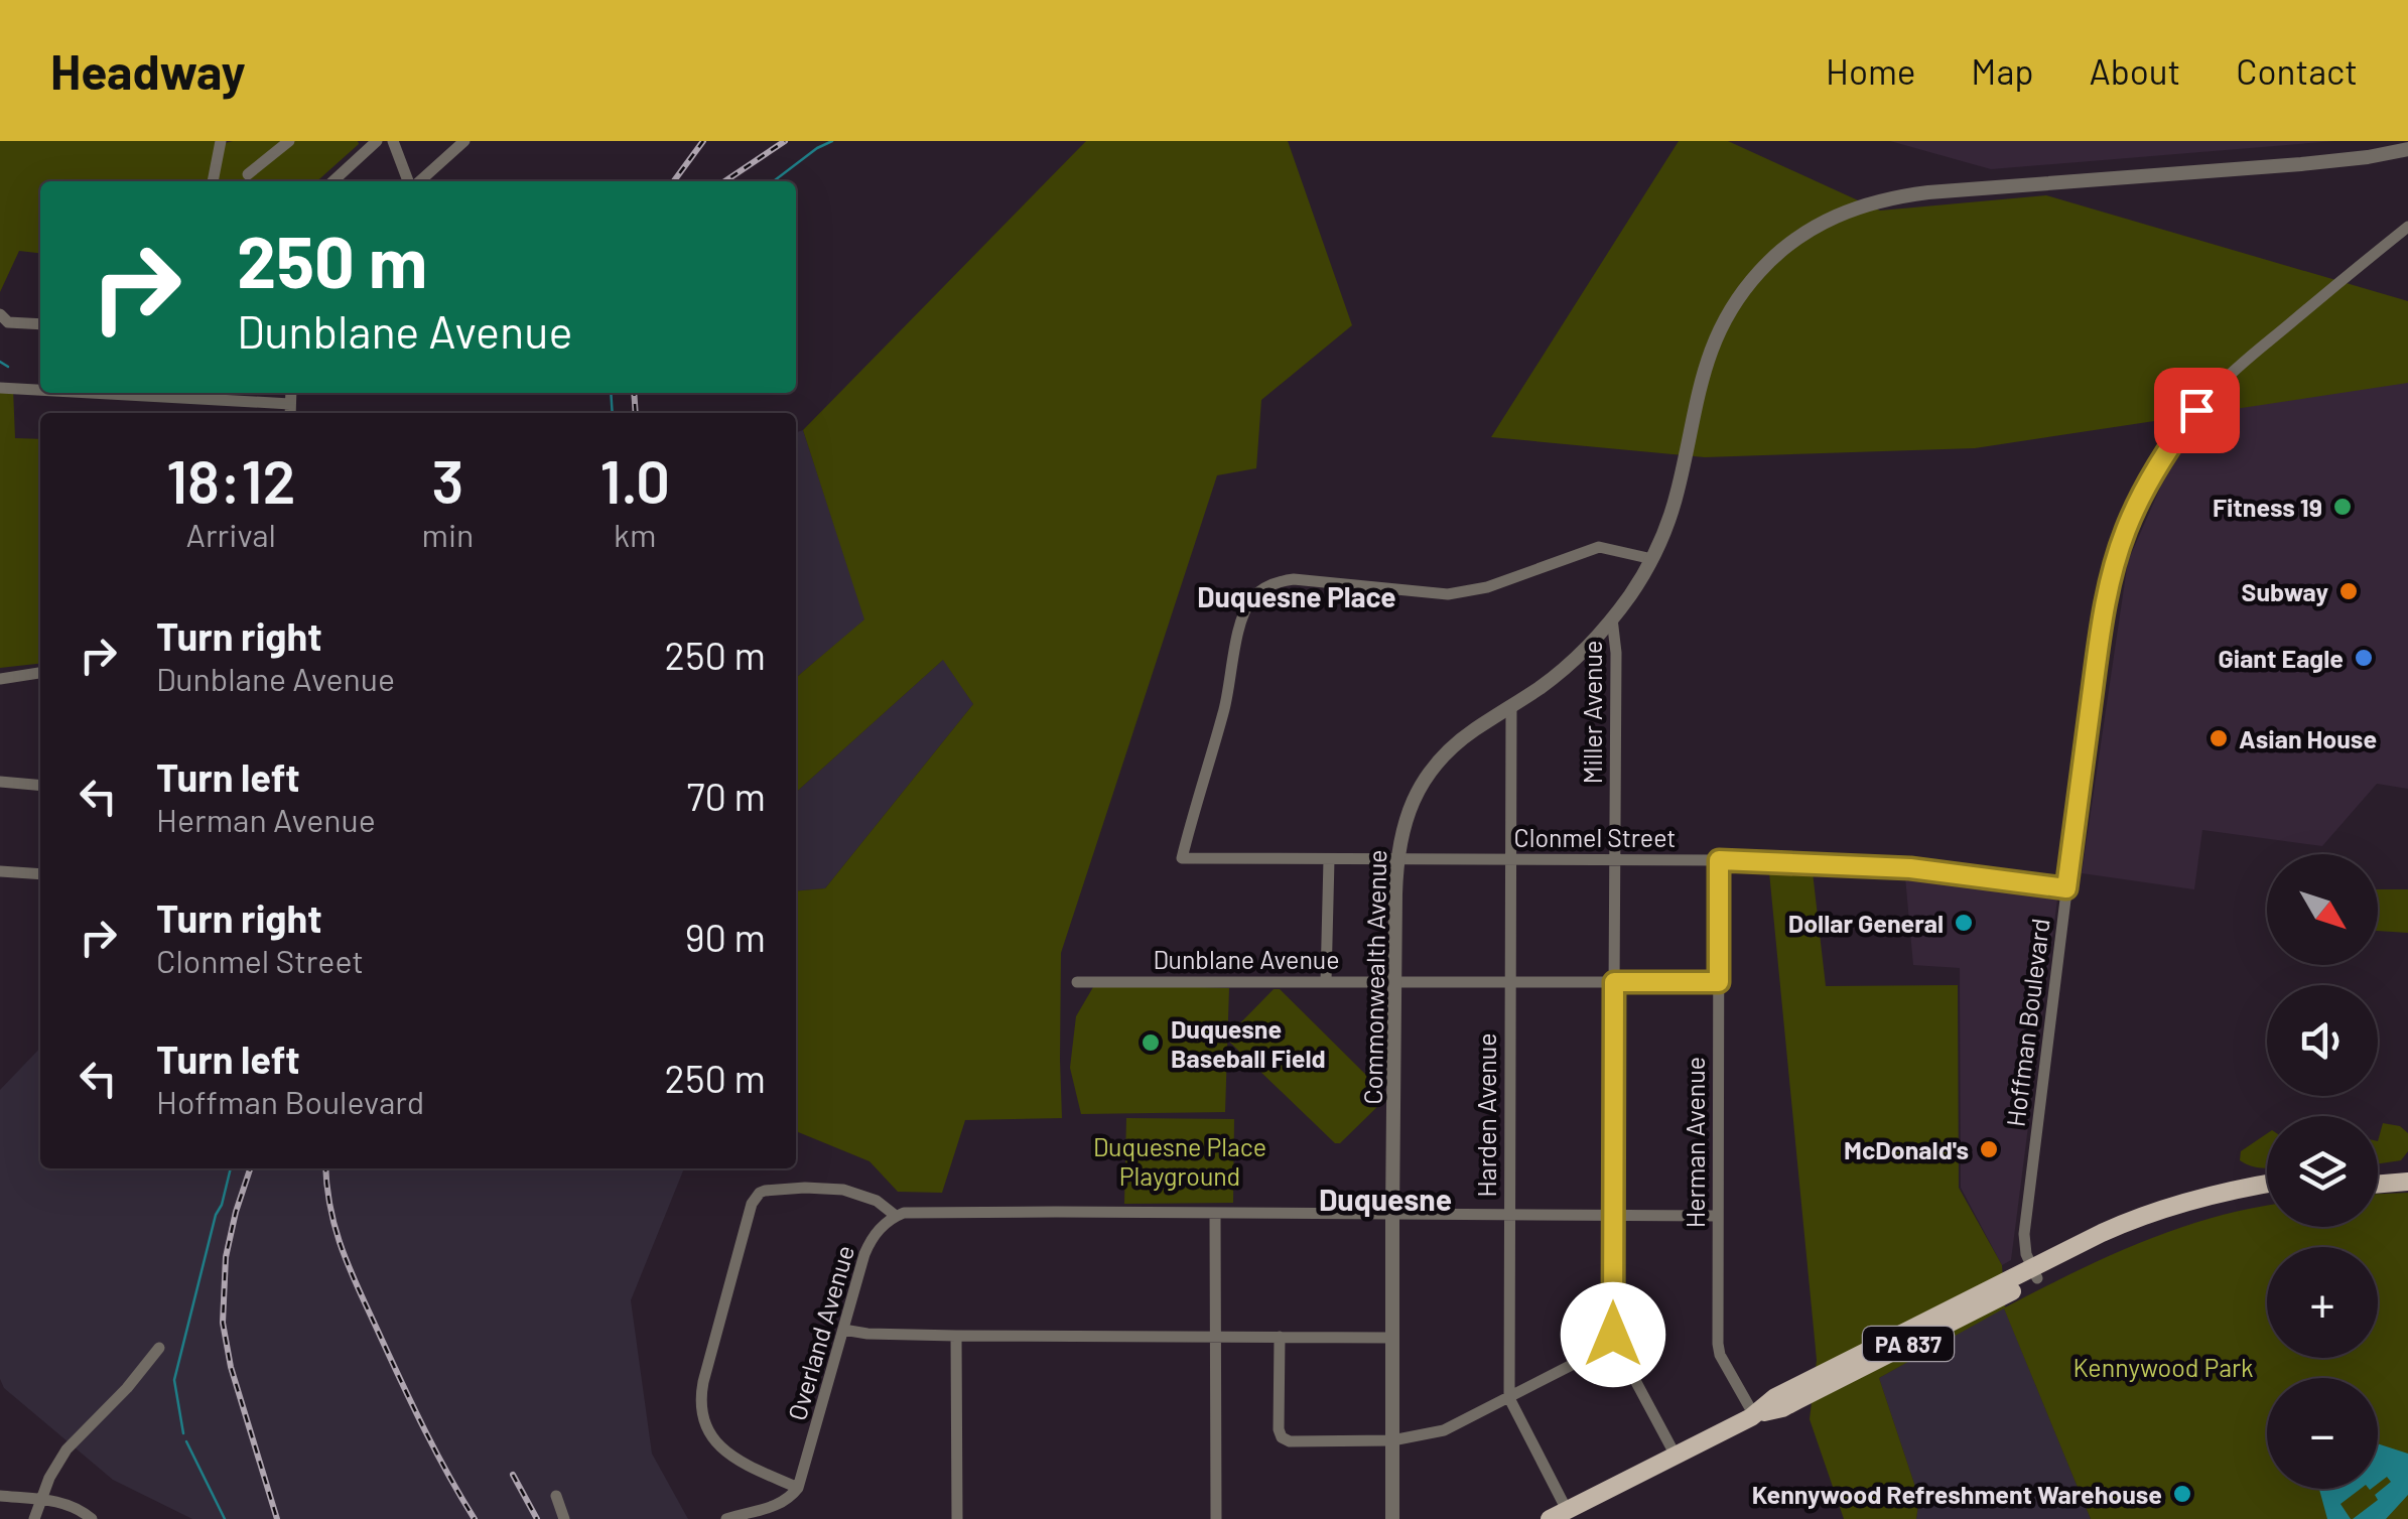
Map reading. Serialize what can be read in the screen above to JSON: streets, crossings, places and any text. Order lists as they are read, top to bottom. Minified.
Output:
{"streets":{"main road":["PA 837"],"street":["Miller Avenue","Clonmel Street","Dunblane Avenue","Commonwealth Avenue","Hoffman Boulevard","Harden Avenue","Herman Avenue","Overland Avenue"]},"crossings":[["Miller Avenue","Clonmel Street"],["Miller Avenue","Dunblane Avenue"],["Miller Avenue","Commonwealth Avenue"],["Miller Avenue","PA 837"],["Clonmel Street","Commonwealth Avenue"],["Clonmel Street","Hoffman Boulevard"],["Clonmel Street","Harden Avenue"],["Clonmel Street","Herman Avenue"],["Dunblane Avenue","Commonwealth Avenue"],["Dunblane Avenue","Harden Avenue"],["Dunblane Avenue","Herman Avenue"],["Commonwealth Avenue","Harden Avenue"],["Hoffman Boulevard","PA 837"],["Harden Avenue","PA 837"],["Herman Avenue","PA 837"]],"districts":["Duquesne Place","Duquesne"],"parks":["Duquesne Place Playground","Kennywood Park"],"places":["Fitness 19","Subway","Giant Eagle","Asian House","Dollar General","Duquesne Baseball Field","McDonald's","Kennywood Refreshment Warehouse"],"north":"bottom right","page":{"header":"Headway","nav":["Home","Map","About","Contact"],"turn":["250 m","Dunblane Avenue"],"eta":["18:12","Arrival","3","min","1.0","km"],"list":[{"name":"Turn right","note":"Dunblane Avenue","value":"250 m"},{"name":"Turn left","note":"Herman Avenue","value":"70 m"},{"name":"Turn right","note":"Clonmel Street","value":"90 m"},{"name":"Turn left","note":"Hoffman Boulevard","value":"250 m"}],"map_buttons":["+","−"]}}
